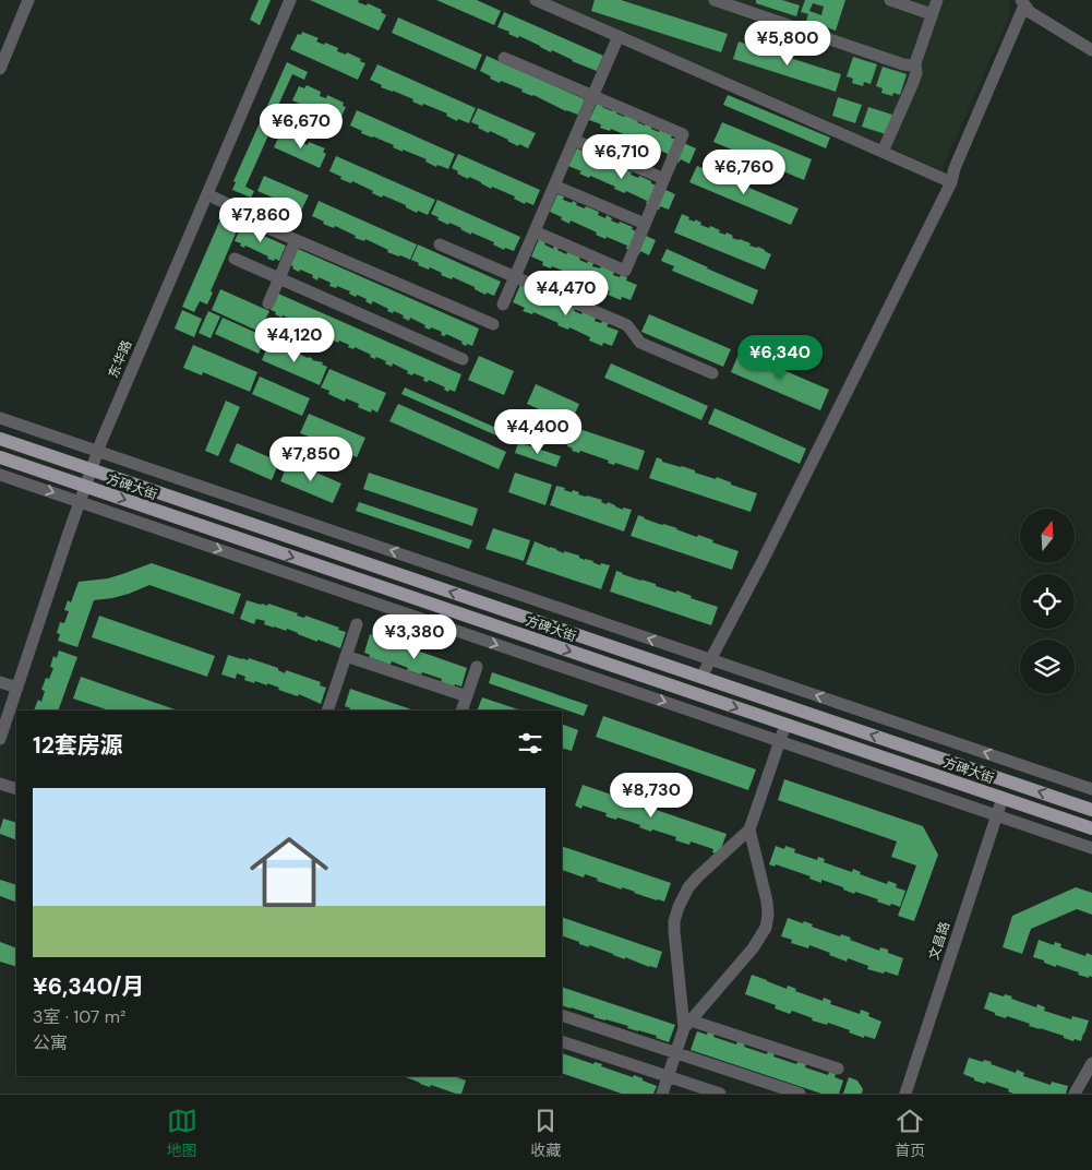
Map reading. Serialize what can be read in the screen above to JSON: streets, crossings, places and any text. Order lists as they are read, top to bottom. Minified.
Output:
{"streets":{"main road":["方碑大街"],"street":["东华路","文昌路"]},"crossings":[["东华路","方碑大街"],["方碑大街","文昌路"]],"north":"top","page":{"price":["¥5,800","¥6,670","¥6,710","¥6,760","¥7,860","¥4,470","¥4,120","¥6,340","¥4,400","¥7,850","¥3,380","¥8,730"],"heading":"12套房源","list":[{"name":"¥6,340/月","note":"3室 · 107 m² · 公寓"}],"tabs":["地图","收藏","首页"]}}
